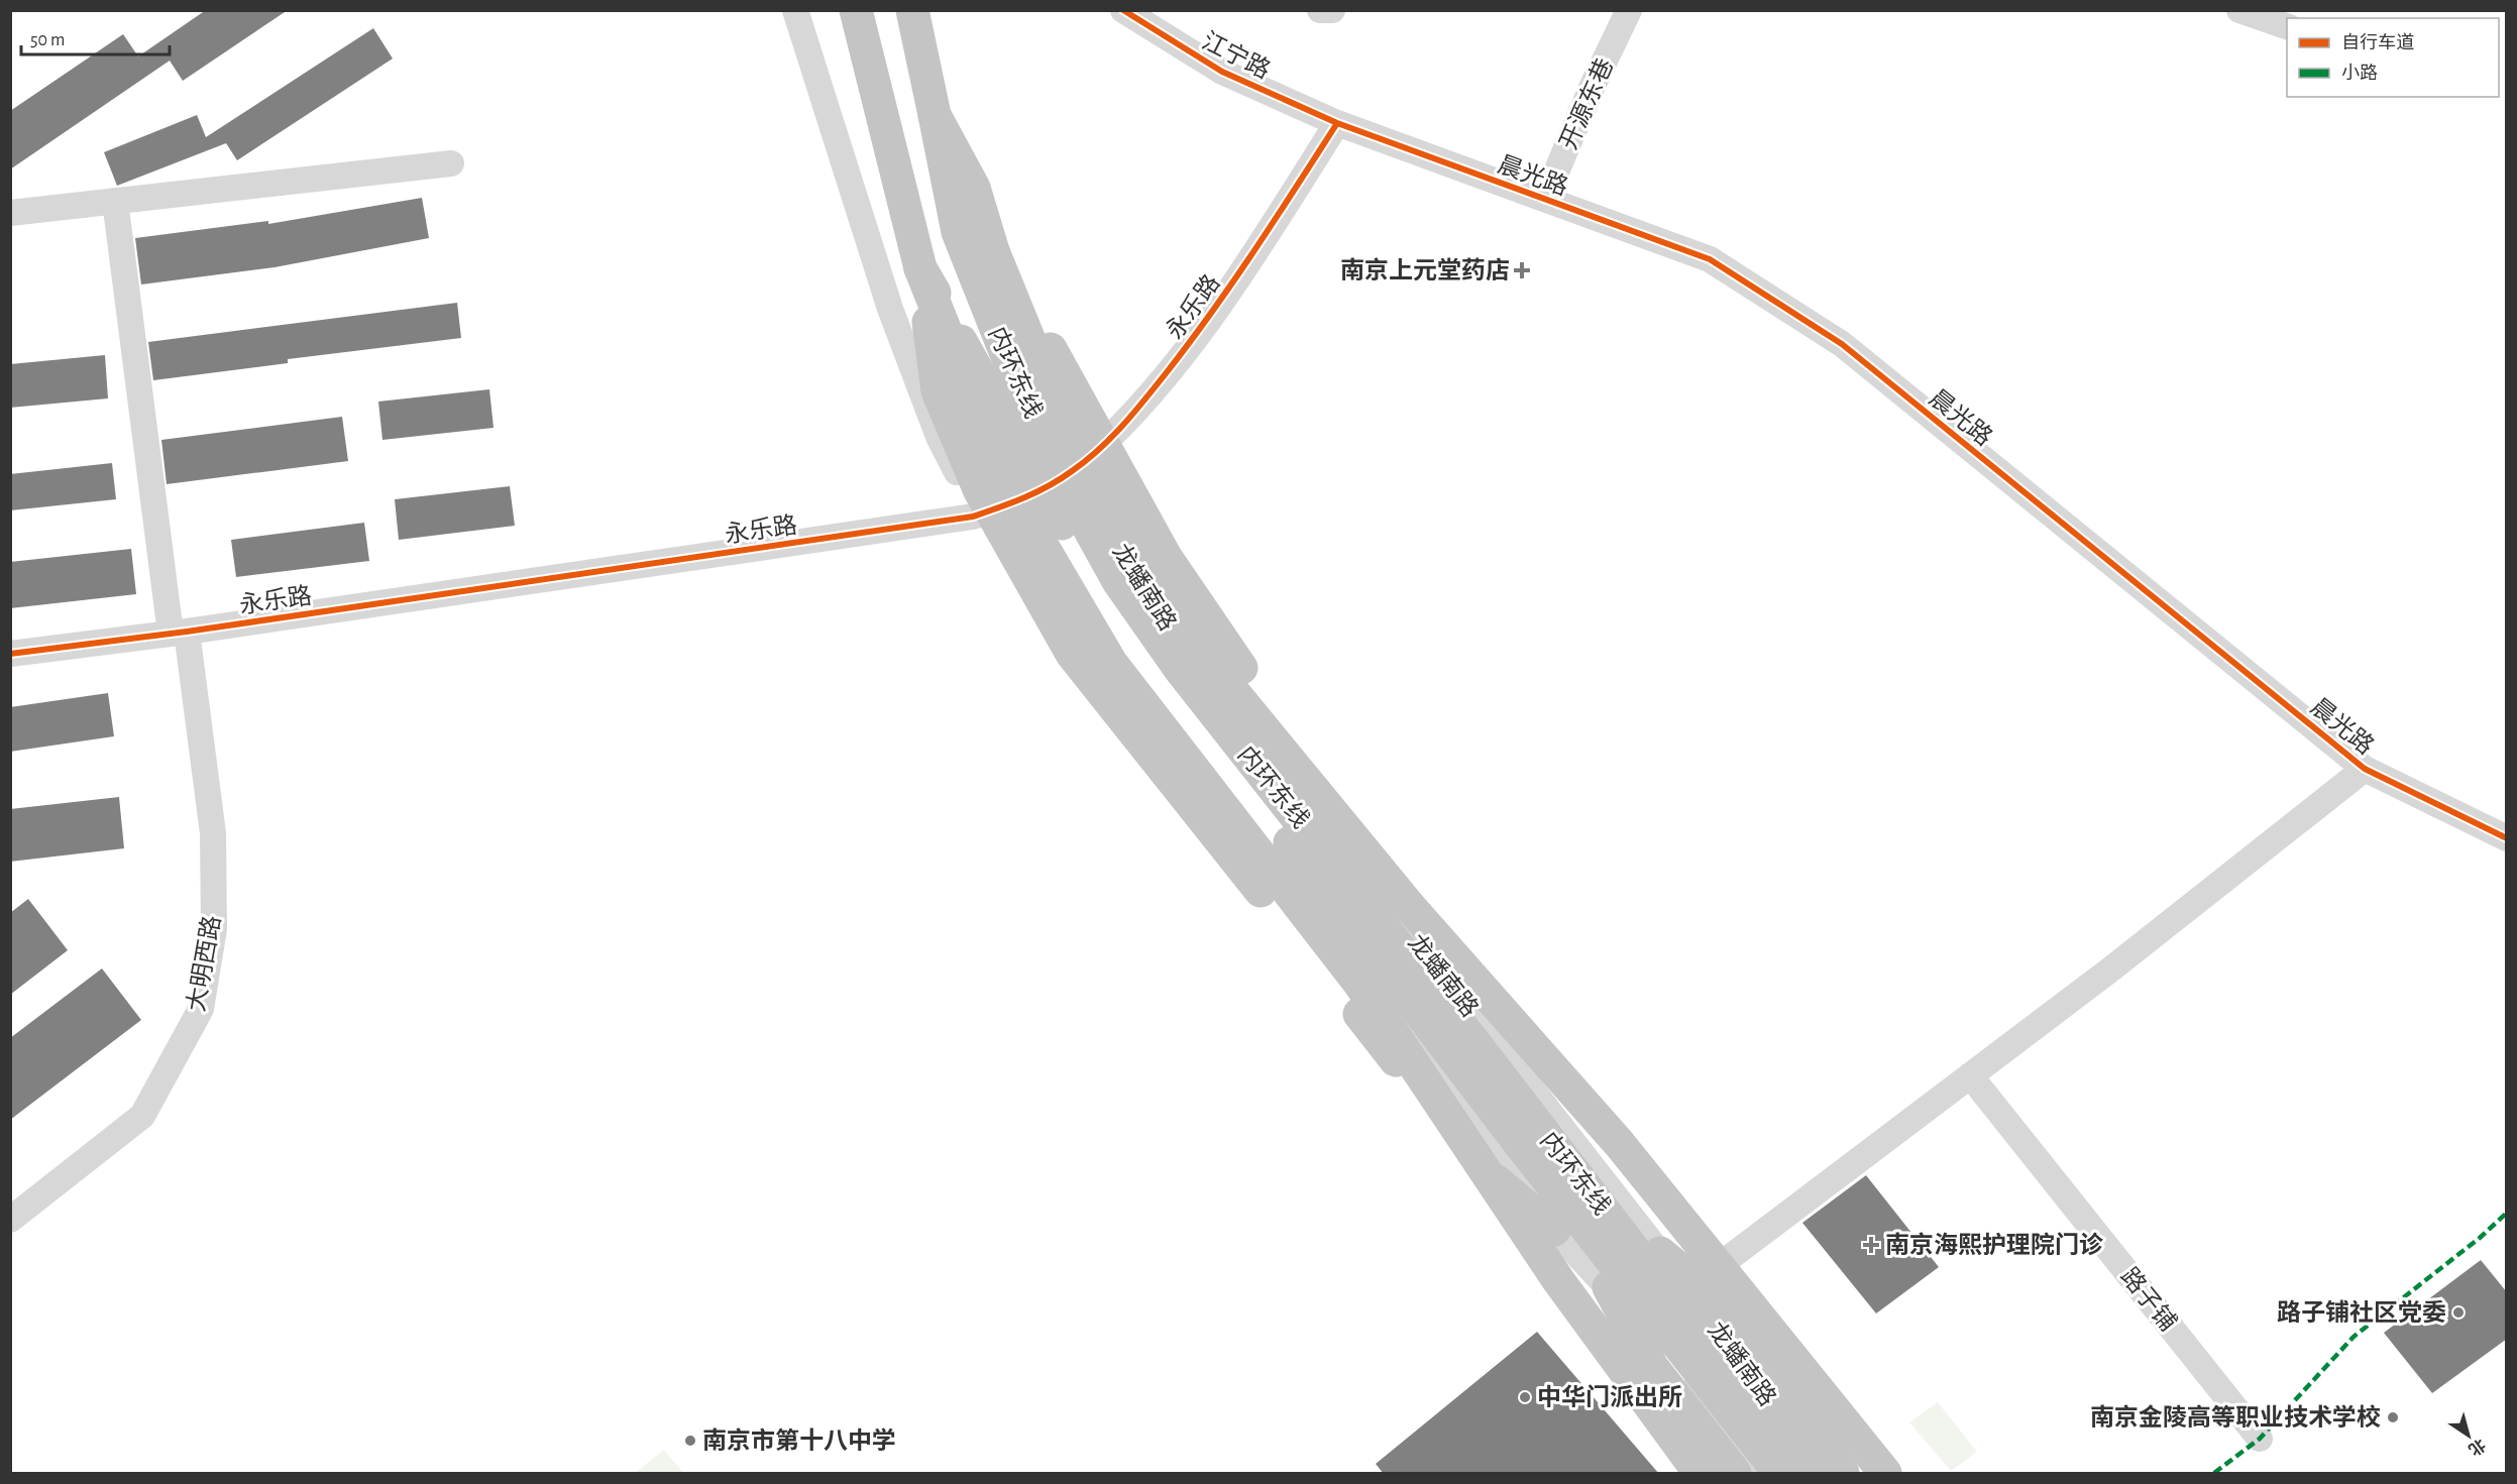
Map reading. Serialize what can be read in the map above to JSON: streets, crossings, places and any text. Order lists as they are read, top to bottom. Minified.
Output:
{"streets":{"highway":["内环东线"],"street":["江宁路","开源东巷","晨光路","永乐路","龙蟠南路","大明西路","路子铺"]},"crossings":[["江宁路","晨光路"],["江宁路","永乐路"],["开源东巷","晨光路"],["晨光路","永乐路"],["永乐路","龙蟠南路"],["永乐路","大明西路"]],"places":{"health":["南京上元堂药店","南京海熙护理院门诊"],"other":["路子铺社区党委","中华门派出所","南京金陵高等职业技术学校","南京市第十八中学"]},"legend":["自行车道","小路"],"scale_bar":"50 m","north":"bottom right"}
